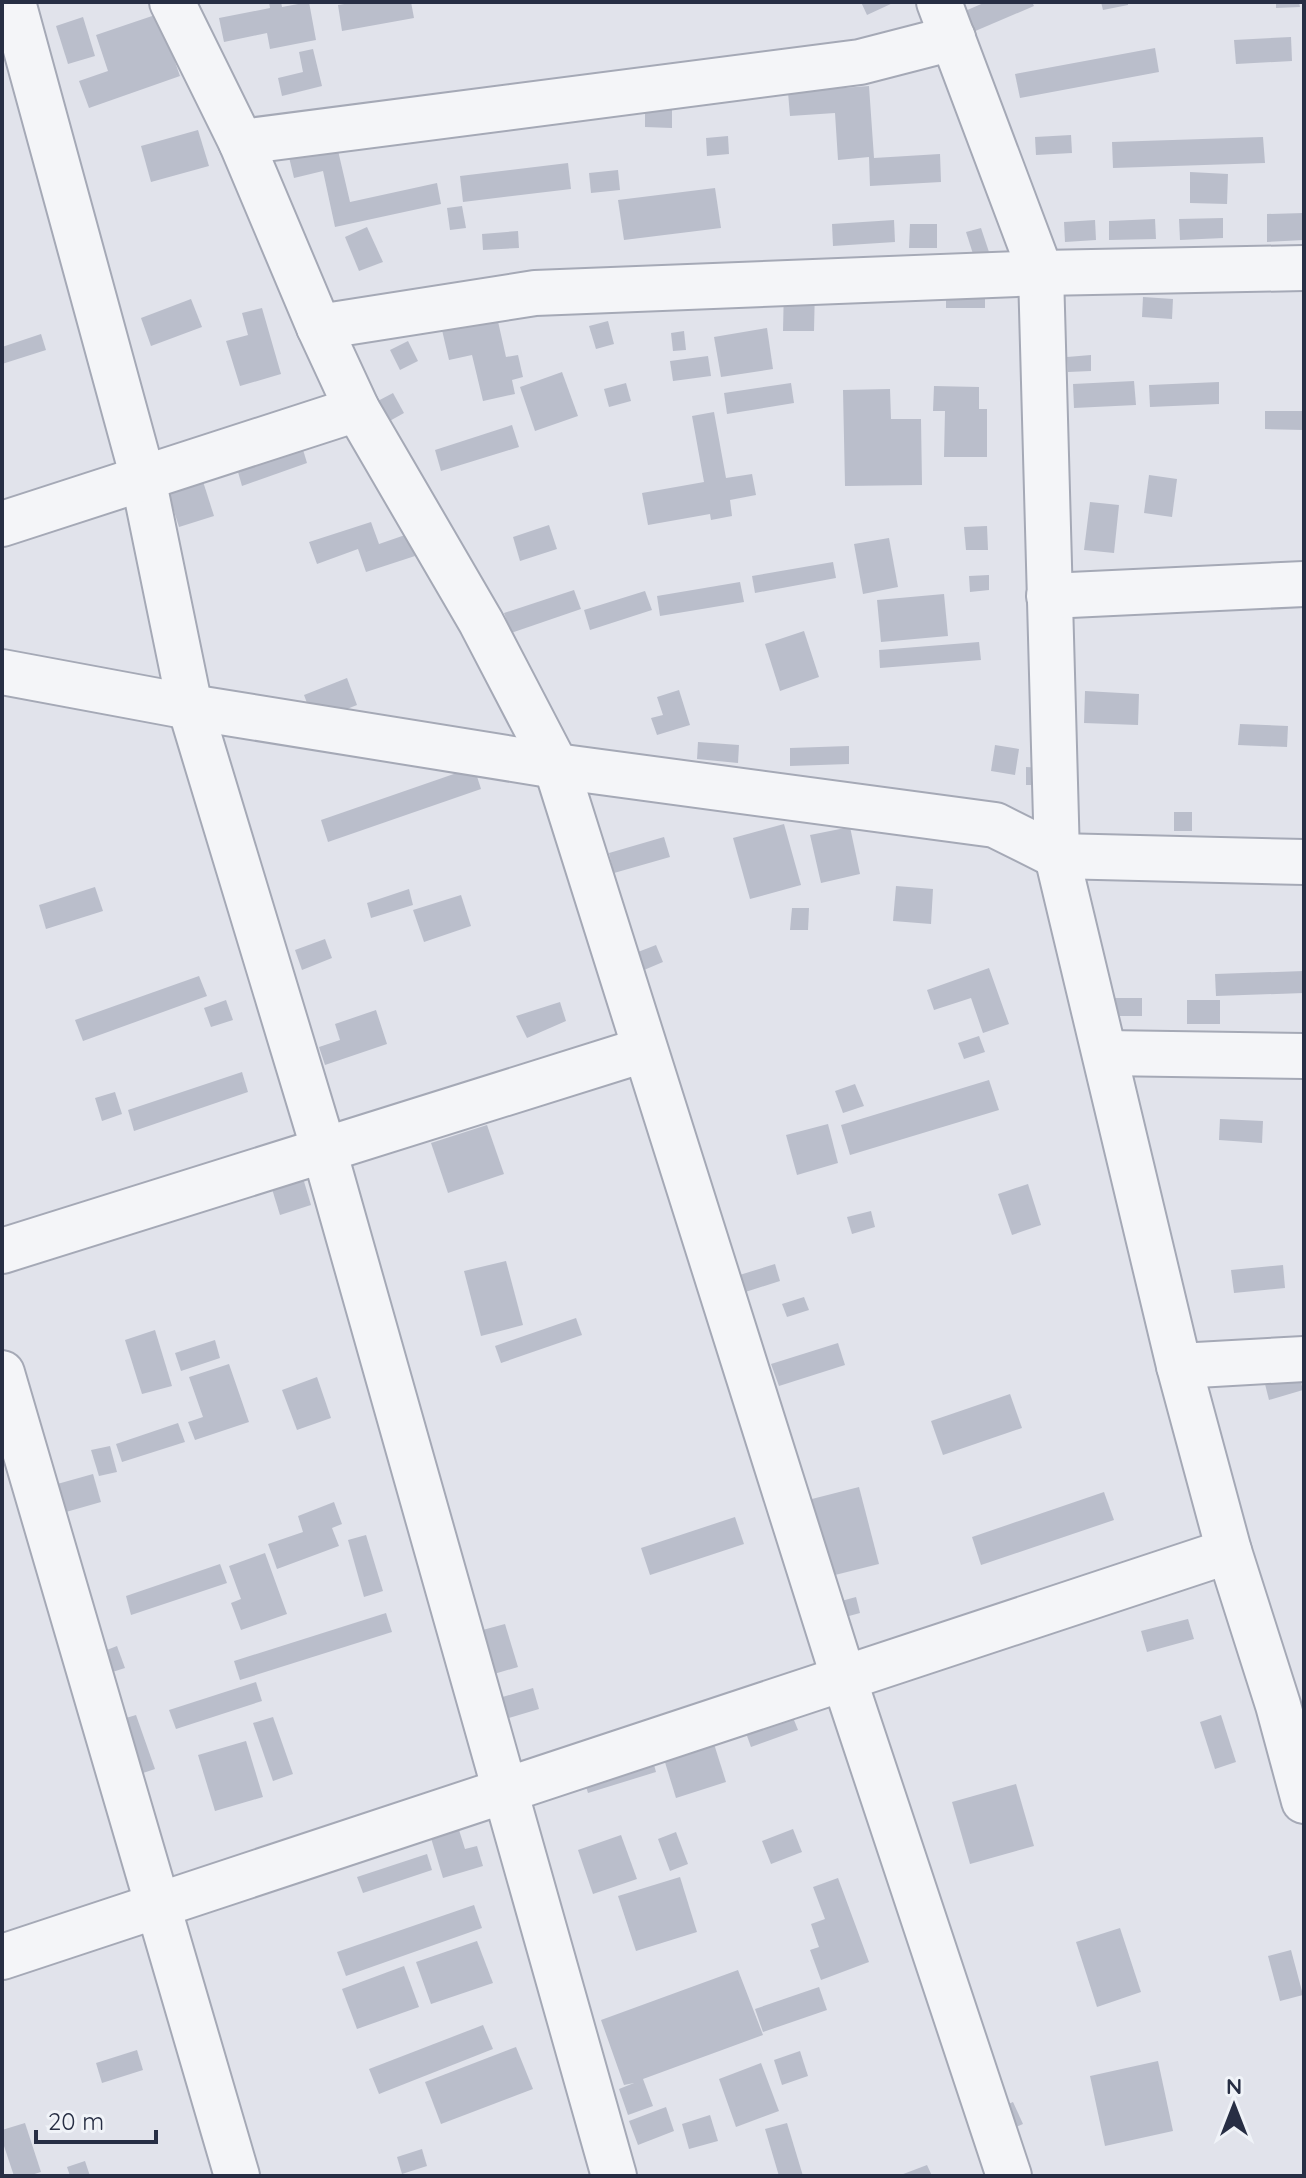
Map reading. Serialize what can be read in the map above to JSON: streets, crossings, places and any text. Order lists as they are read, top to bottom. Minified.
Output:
{"scale_bar":"20 m","north":"top"}
